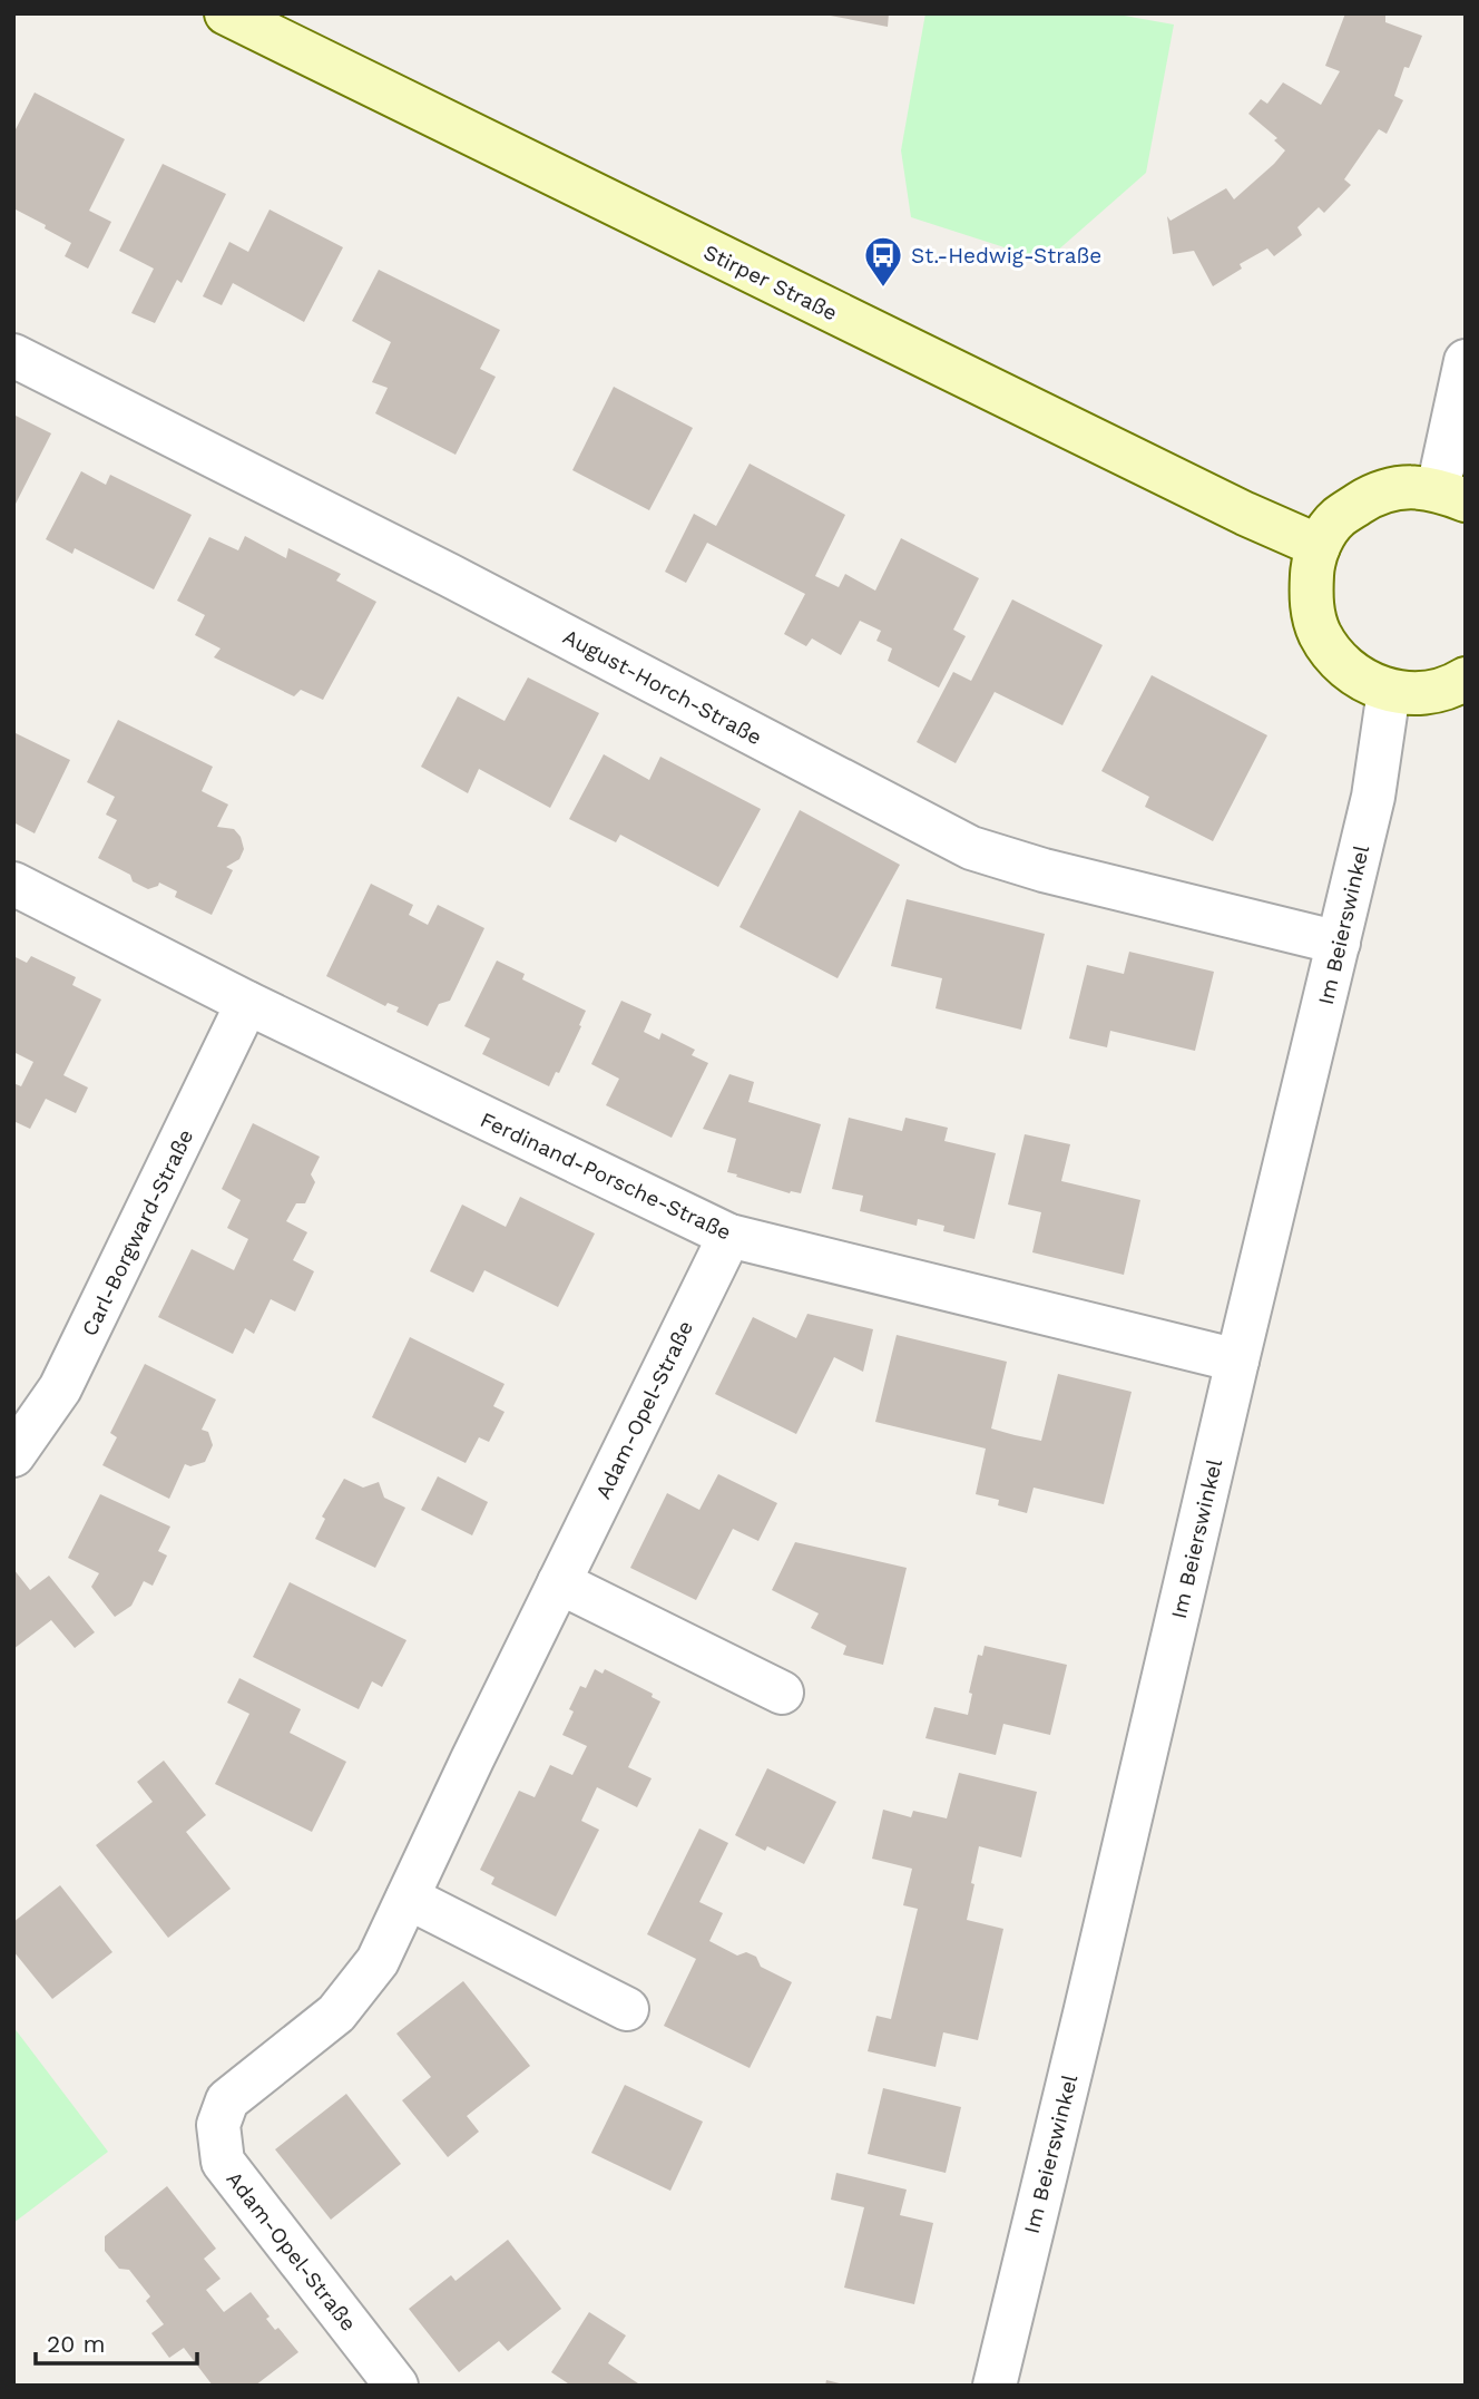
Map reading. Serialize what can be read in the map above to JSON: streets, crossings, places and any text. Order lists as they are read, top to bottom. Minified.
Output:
{"streets":{"main road":["Stirper Straße"],"street":["August-Horch-Straße","Im Beierswinkel","Ferdinand-Porsche-Straße","Carl-Borgward-Straße","Adam-Opel-Straße"]},"crossings":[["August-Horch-Straße","Im Beierswinkel"],["Im Beierswinkel","Ferdinand-Porsche-Straße"],["Ferdinand-Porsche-Straße","Carl-Borgward-Straße"],["Ferdinand-Porsche-Straße","Adam-Opel-Straße"]],"places":{"bus stop":["St.-Hedwig-Straße"]},"scale_bar":"20 m"}
